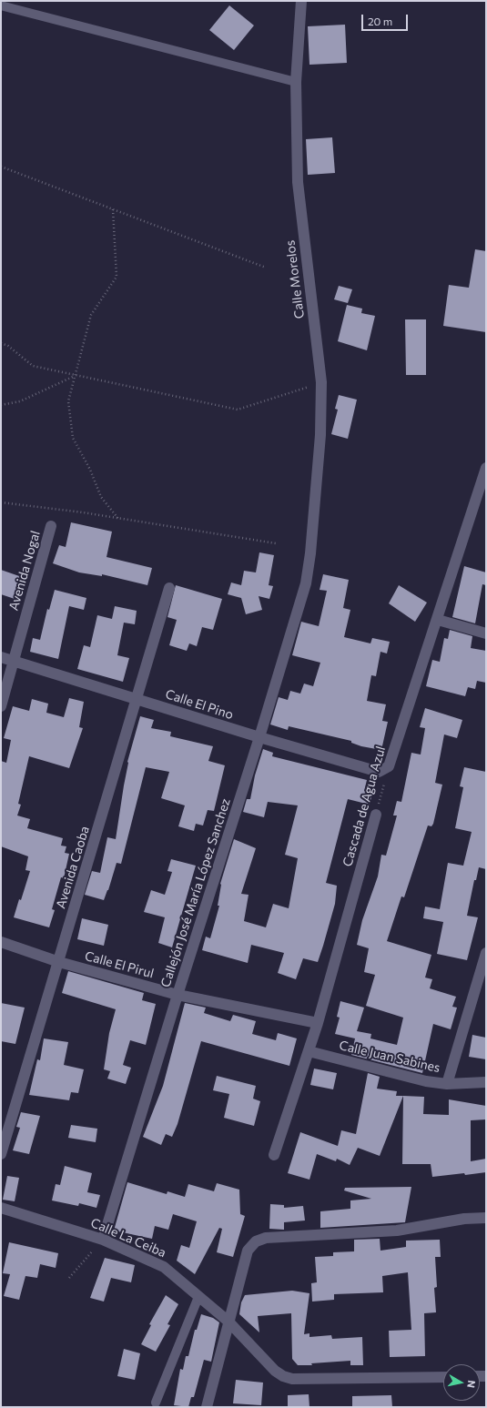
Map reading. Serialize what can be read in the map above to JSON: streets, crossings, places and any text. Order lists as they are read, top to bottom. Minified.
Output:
{"streets":{"street":["Calle Morelos","Avenida Nogal","Calle El Pino","Cascada de Agua Azul","Avenida Caoba","Callejón José María López Sanchez","Calle El Pirul","Calle Juan Sabines","Calle La Ceiba"]},"crossings":[["Calle Morelos","Callejón José María López Sanchez"],["Avenida Nogal","Calle El Pino"],["Calle El Pino","Cascada de Agua Azul"],["Calle El Pino","Avenida Caoba"],["Calle El Pino","Callejón José María López Sanchez"],["Cascada de Agua Azul","Calle El Pirul"],["Cascada de Agua Azul","Calle Juan Sabines"],["Avenida Caoba","Calle El Pirul"],["Callejón José María López Sanchez","Calle El Pirul"],["Callejón José María López Sanchez","Calle La Ceiba"]],"scale_bar":"20 m","north":"right"}
